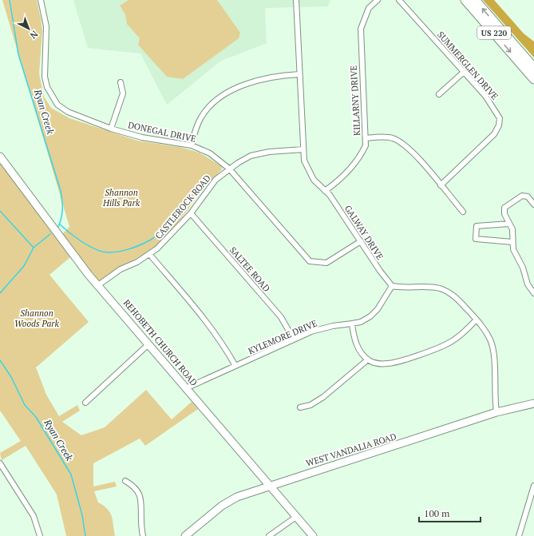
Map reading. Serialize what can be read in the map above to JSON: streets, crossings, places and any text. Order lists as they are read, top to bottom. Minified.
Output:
{"streets":{"highway":["US 220"],"street":["SUMMERGLEN DRIVE","KILLARNY DRIVE","DONEGAL DRIVE","CASTLEROCK ROAD","GALWAY DRIVE","SALTEE ROAD","KYLEMORE DRIVE","REHOBETH CHURCH ROAD","WEST VANDALIA ROAD"]},"crossings":[["KILLARNY DRIVE","GALWAY DRIVE"],["DONEGAL DRIVE","CASTLEROCK ROAD"],["DONEGAL DRIVE","GALWAY DRIVE"],["CASTLEROCK ROAD","GALWAY DRIVE"],["CASTLEROCK ROAD","SALTEE ROAD"],["CASTLEROCK ROAD","REHOBETH CHURCH ROAD"],["GALWAY DRIVE","KYLEMORE DRIVE"],["SALTEE ROAD","KYLEMORE DRIVE"],["KYLEMORE DRIVE","REHOBETH CHURCH ROAD"],["REHOBETH CHURCH ROAD","WEST VANDALIA ROAD"]],"water":["Ryan Creek"],"parks":["Shannon Hills Park","Shannon Woods Park"],"scale_bar":"100 m","north":"bottom right"}
